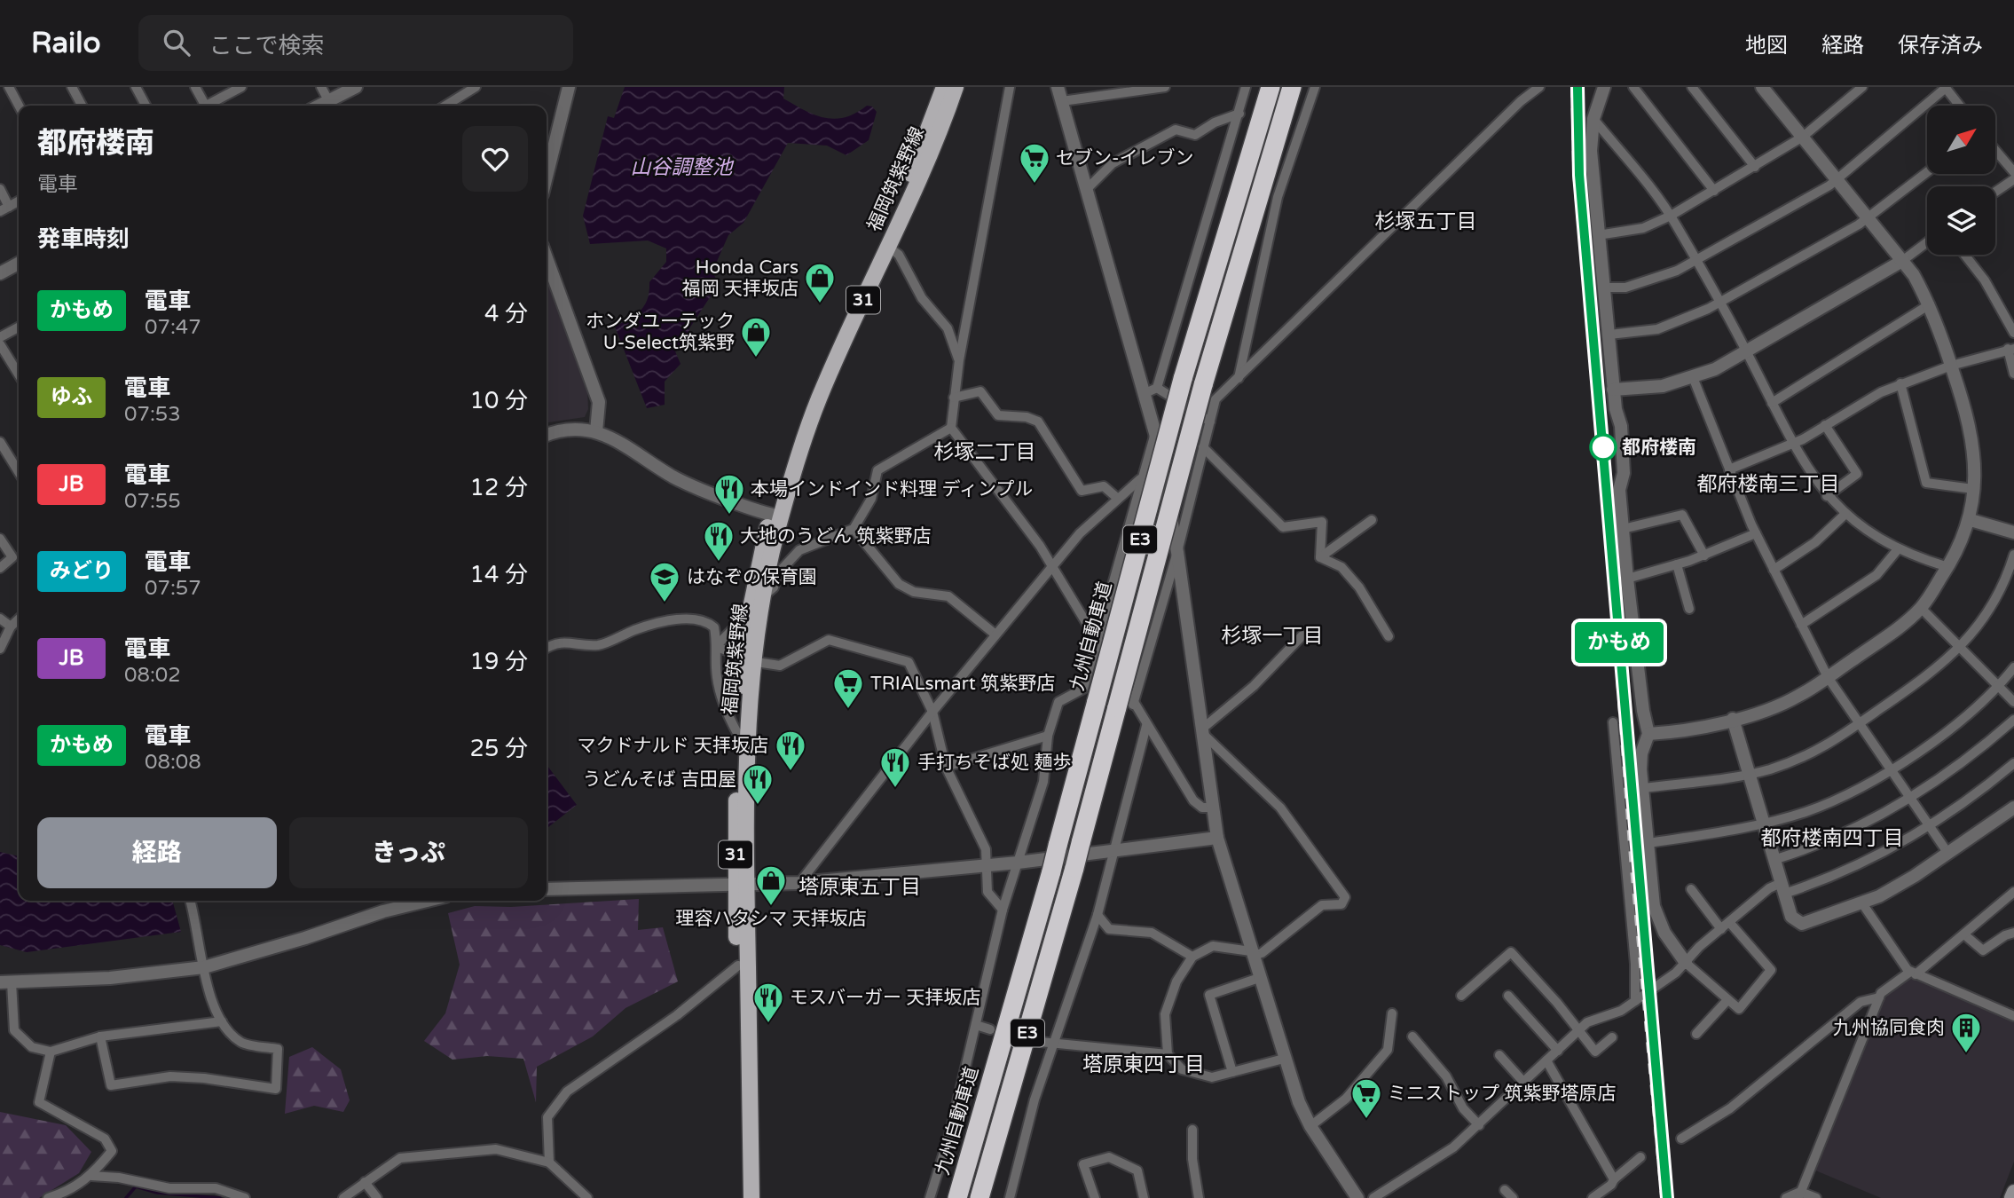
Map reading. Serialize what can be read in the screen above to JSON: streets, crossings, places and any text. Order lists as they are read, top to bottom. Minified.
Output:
{"streets":{"highway":["E3","九州自動車道"],"main road":["福岡筑紫野線","31"]},"districts":["杉塚五丁目","杉塚二丁目","都府楼南三丁目","杉塚一丁目","都府楼南四丁目","塔原東五丁目","塔原東四丁目"],"water":["山谷調整池"],"places":{"supermarket":["セブン-イレブン","TRIALsmart 筑紫野店","ミニストップ 筑紫野塔原店"],"shop":["Honda Cars 福岡 天拝坂店","ホンダユーテック U-Select筑紫野","理容ハタシマ 天拝坂店"],"other":["都府楼南"],"restaurant":["本場インドインド料理 ディンプル","大地のうどん 筑紫野店","マクドナルド 天拝坂店","手打ちそば処 麺歩","うどんそば 吉田屋","モスバーガー 天拝坂店"],"school or university":["はなぞの保育園"],"building":["九州協同食肉"]},"north":"top right","page":{"header":"Railo","search":"ここで検索","nav":["地図","経路","保存済み"],"on_map":"かもめ","heading":[["都府楼南","電車"],"発車時刻"],"list":[{"mark":"かもめ","name":"電車","note":"07:47","value":"4 分"},{"mark":"ゆふ","name":"電車","note":"07:53","value":"10 分"},{"mark":"JB","name":"電車","note":"07:55","value":"12 分"},{"mark":"みどり","name":"電車","note":"07:57","value":"14 分"},{"mark":"JB","name":"電車","note":"08:02","value":"19 分"},{"mark":"かもめ","name":"電車","note":"08:08","value":"25 分"}],"buttons":["経路","きっぷ"]}}
